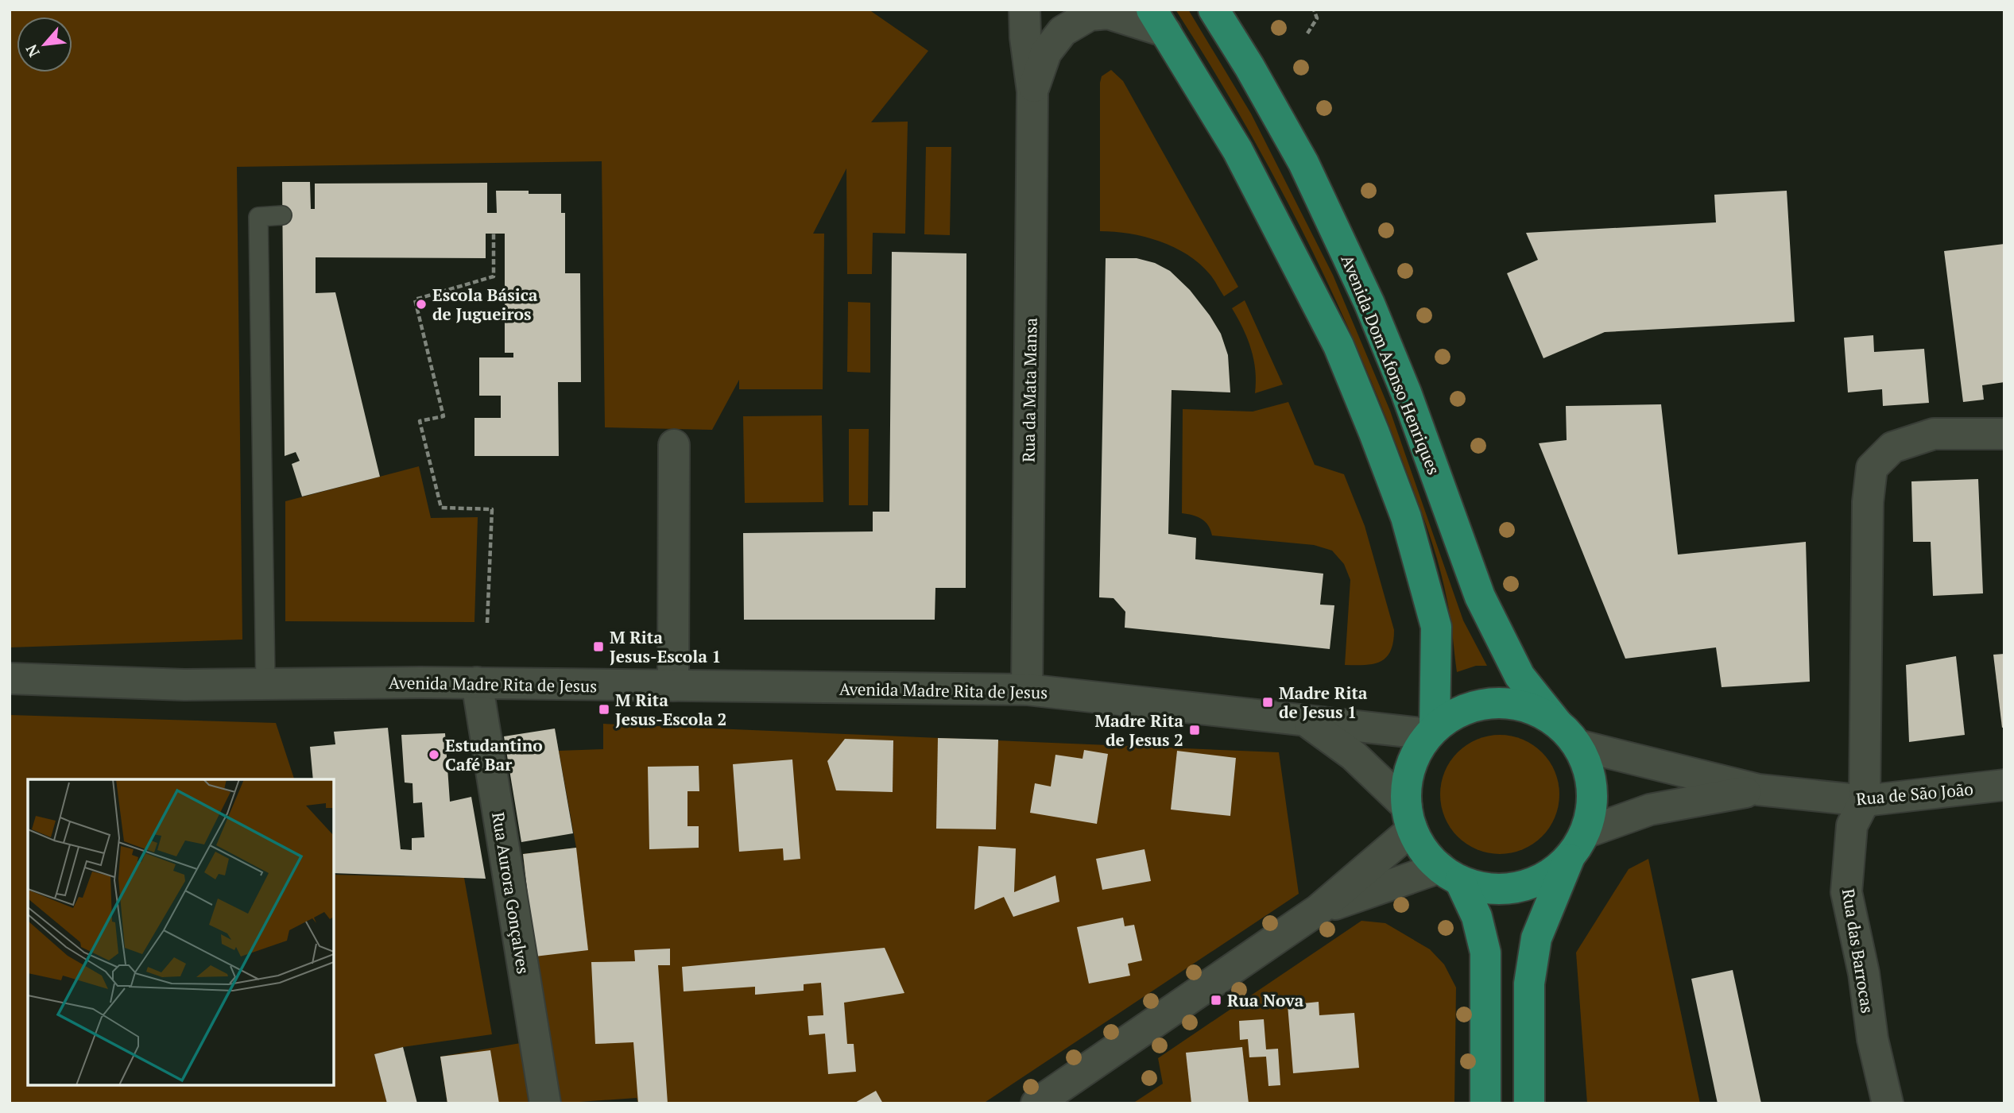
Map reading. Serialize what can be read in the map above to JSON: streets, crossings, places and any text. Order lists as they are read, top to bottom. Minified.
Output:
{"streets":{"main road":["Avenida Dom Afonso Henriques"],"street":["Rua da Mata Mansa","Avenida Madre Rita de Jesus","Rua de São João","Rua Aurora Gonçalves","Rua das Barrocas"]},"crossings":[["Avenida Dom Afonso Henriques","Avenida Madre Rita de Jesus"],["Rua da Mata Mansa","Avenida Madre Rita de Jesus"],["Avenida Madre Rita de Jesus","Rua Aurora Gonçalves"],["Rua de São João","Rua das Barrocas"]],"places":{"other":["Escola Básica de Jugueiros","Estudantino Café Bar"],"transit":["M Rita Jesus-Escola 1","Madre Rita de Jesus 1","M Rita Jesus-Escola 2","Madre Rita de Jesus 2","Rua Nova"]},"north":"bottom left"}
